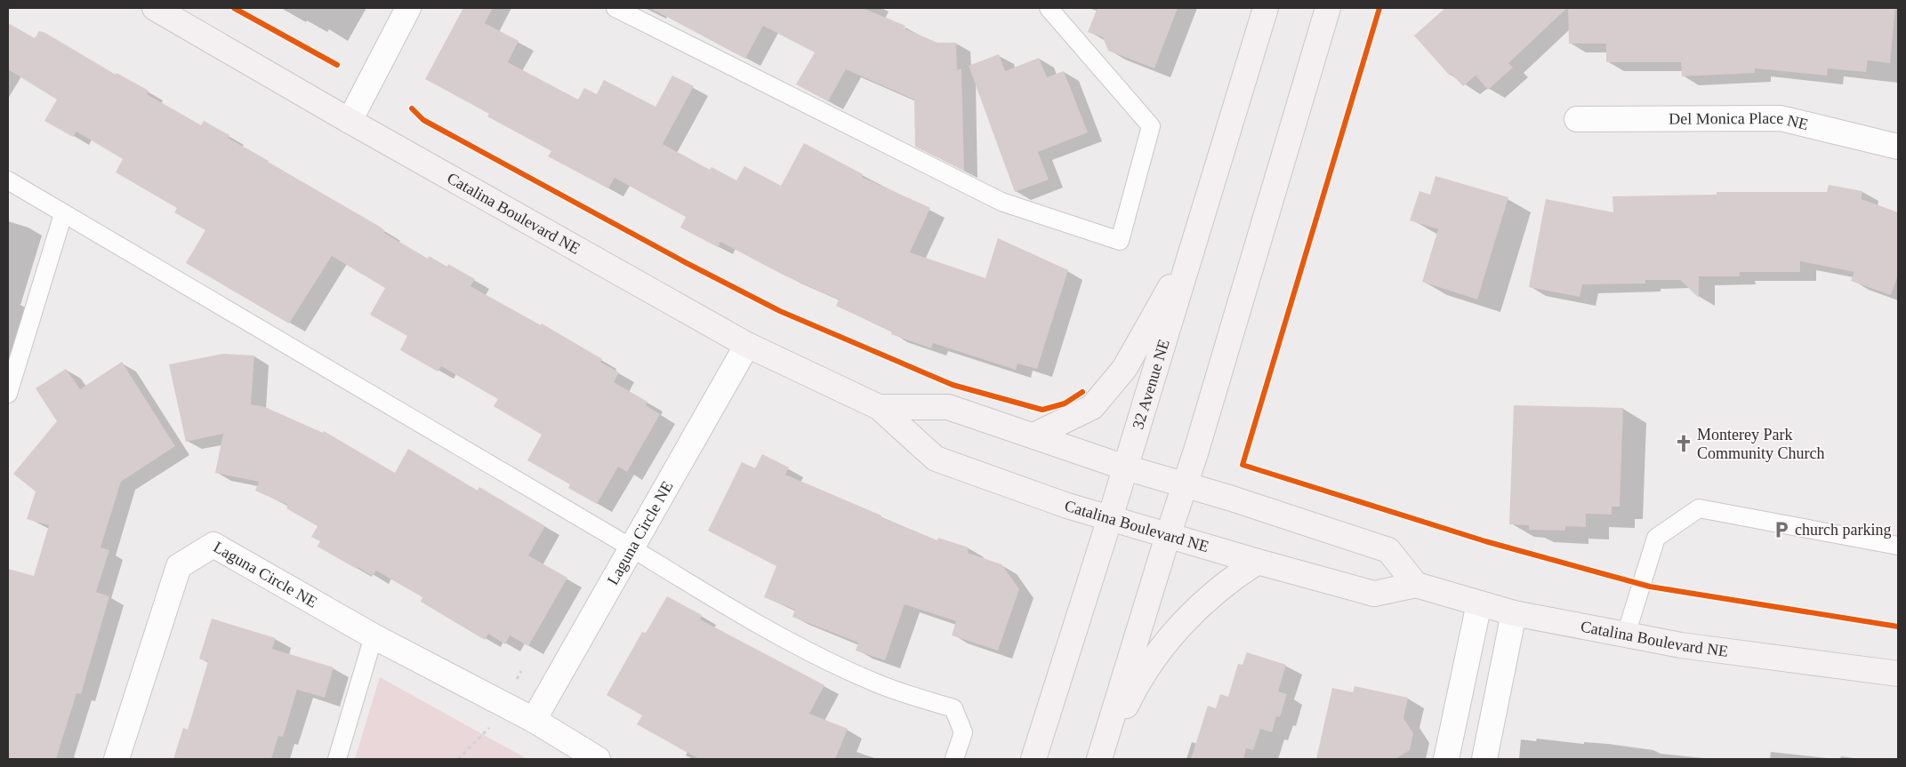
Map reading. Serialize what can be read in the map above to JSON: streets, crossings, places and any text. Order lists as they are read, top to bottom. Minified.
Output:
{"streets":{"street":["Del Monica Place NE","Catalina Boulevard NE","32 Avenue NE","Laguna Circle NE"]},"crossings":[["Catalina Boulevard NE","32 Avenue NE"],["Catalina Boulevard NE","Laguna Circle NE"]],"places":{"church":["Monterey Park Community Church"],"parking":["church parking"]}}
